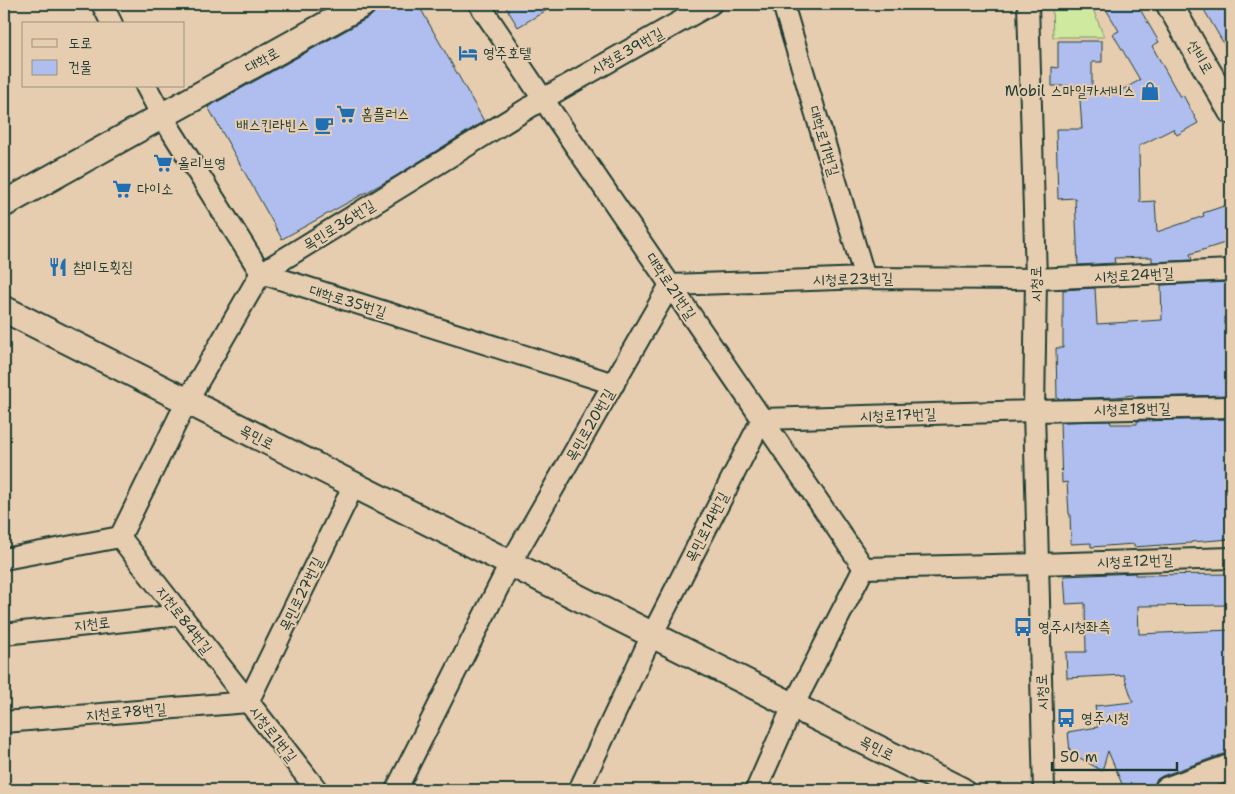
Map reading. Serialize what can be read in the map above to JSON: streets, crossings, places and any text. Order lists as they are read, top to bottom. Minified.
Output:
{"streets":{"main road":["선비로","대학로","목민로"],"street":["시청로39번길","대학로11번길","목민로36번길","시청로24번길","시청로23번길","시청로","대학로21번길","대학로35번길","시청로18번길","시청로17번길","목민로20번길","목민로14번길","시청로12번길","목민로27번길","지천로84번길","지천로","지천로78번길","시청로1번길"]},"crossings":[["시청로39번길","목민로36번길"],["시청로39번길","대학로21번길"],["대학로11번길","시청로23번길"],["목민로36번길","대학로21번길"],["목민로36번길","대학로35번길"],["목민로36번길","목민로"],["시청로24번길","시청로23번길"],["시청로24번길","시청로"],["시청로23번길","시청로"],["시청로23번길","대학로21번길"],["시청로23번길","목민로20번길"],["시청로","시청로18번길"],["시청로","시청로17번길"],["시청로","시청로12번길"],["대학로21번길","시청로17번길"],["대학로21번길","목민로20번길"],["대학로21번길","목민로14번길"],["대학로35번길","목민로20번길"],["시청로18번길","시청로17번길"],["시청로17번길","목민로14번길"],["목민로20번길","목민로"],["목민로","목민로14번길"],["목민로","목민로27번길"],["목민로27번길","지천로84번길"],["목민로27번길","지천로78번길"],["목민로27번길","시청로1번길"],["지천로84번길","지천로"],["지천로84번길","지천로78번길"],["지천로84번길","시청로1번길"],["지천로78번길","시청로1번길"]],"places":{"hotel":["영주호텔"],"shop":["Mobil 스마일카서비스"],"supermarket":["홈플러스","올리브영","다이소"],"cafe":["배스킨라빈스"],"restaurant":["참미도횟집"],"bus stop":["영주시청좌측","영주시청"]},"legend":["도로","건물"],"scale_bar":"50 m"}
